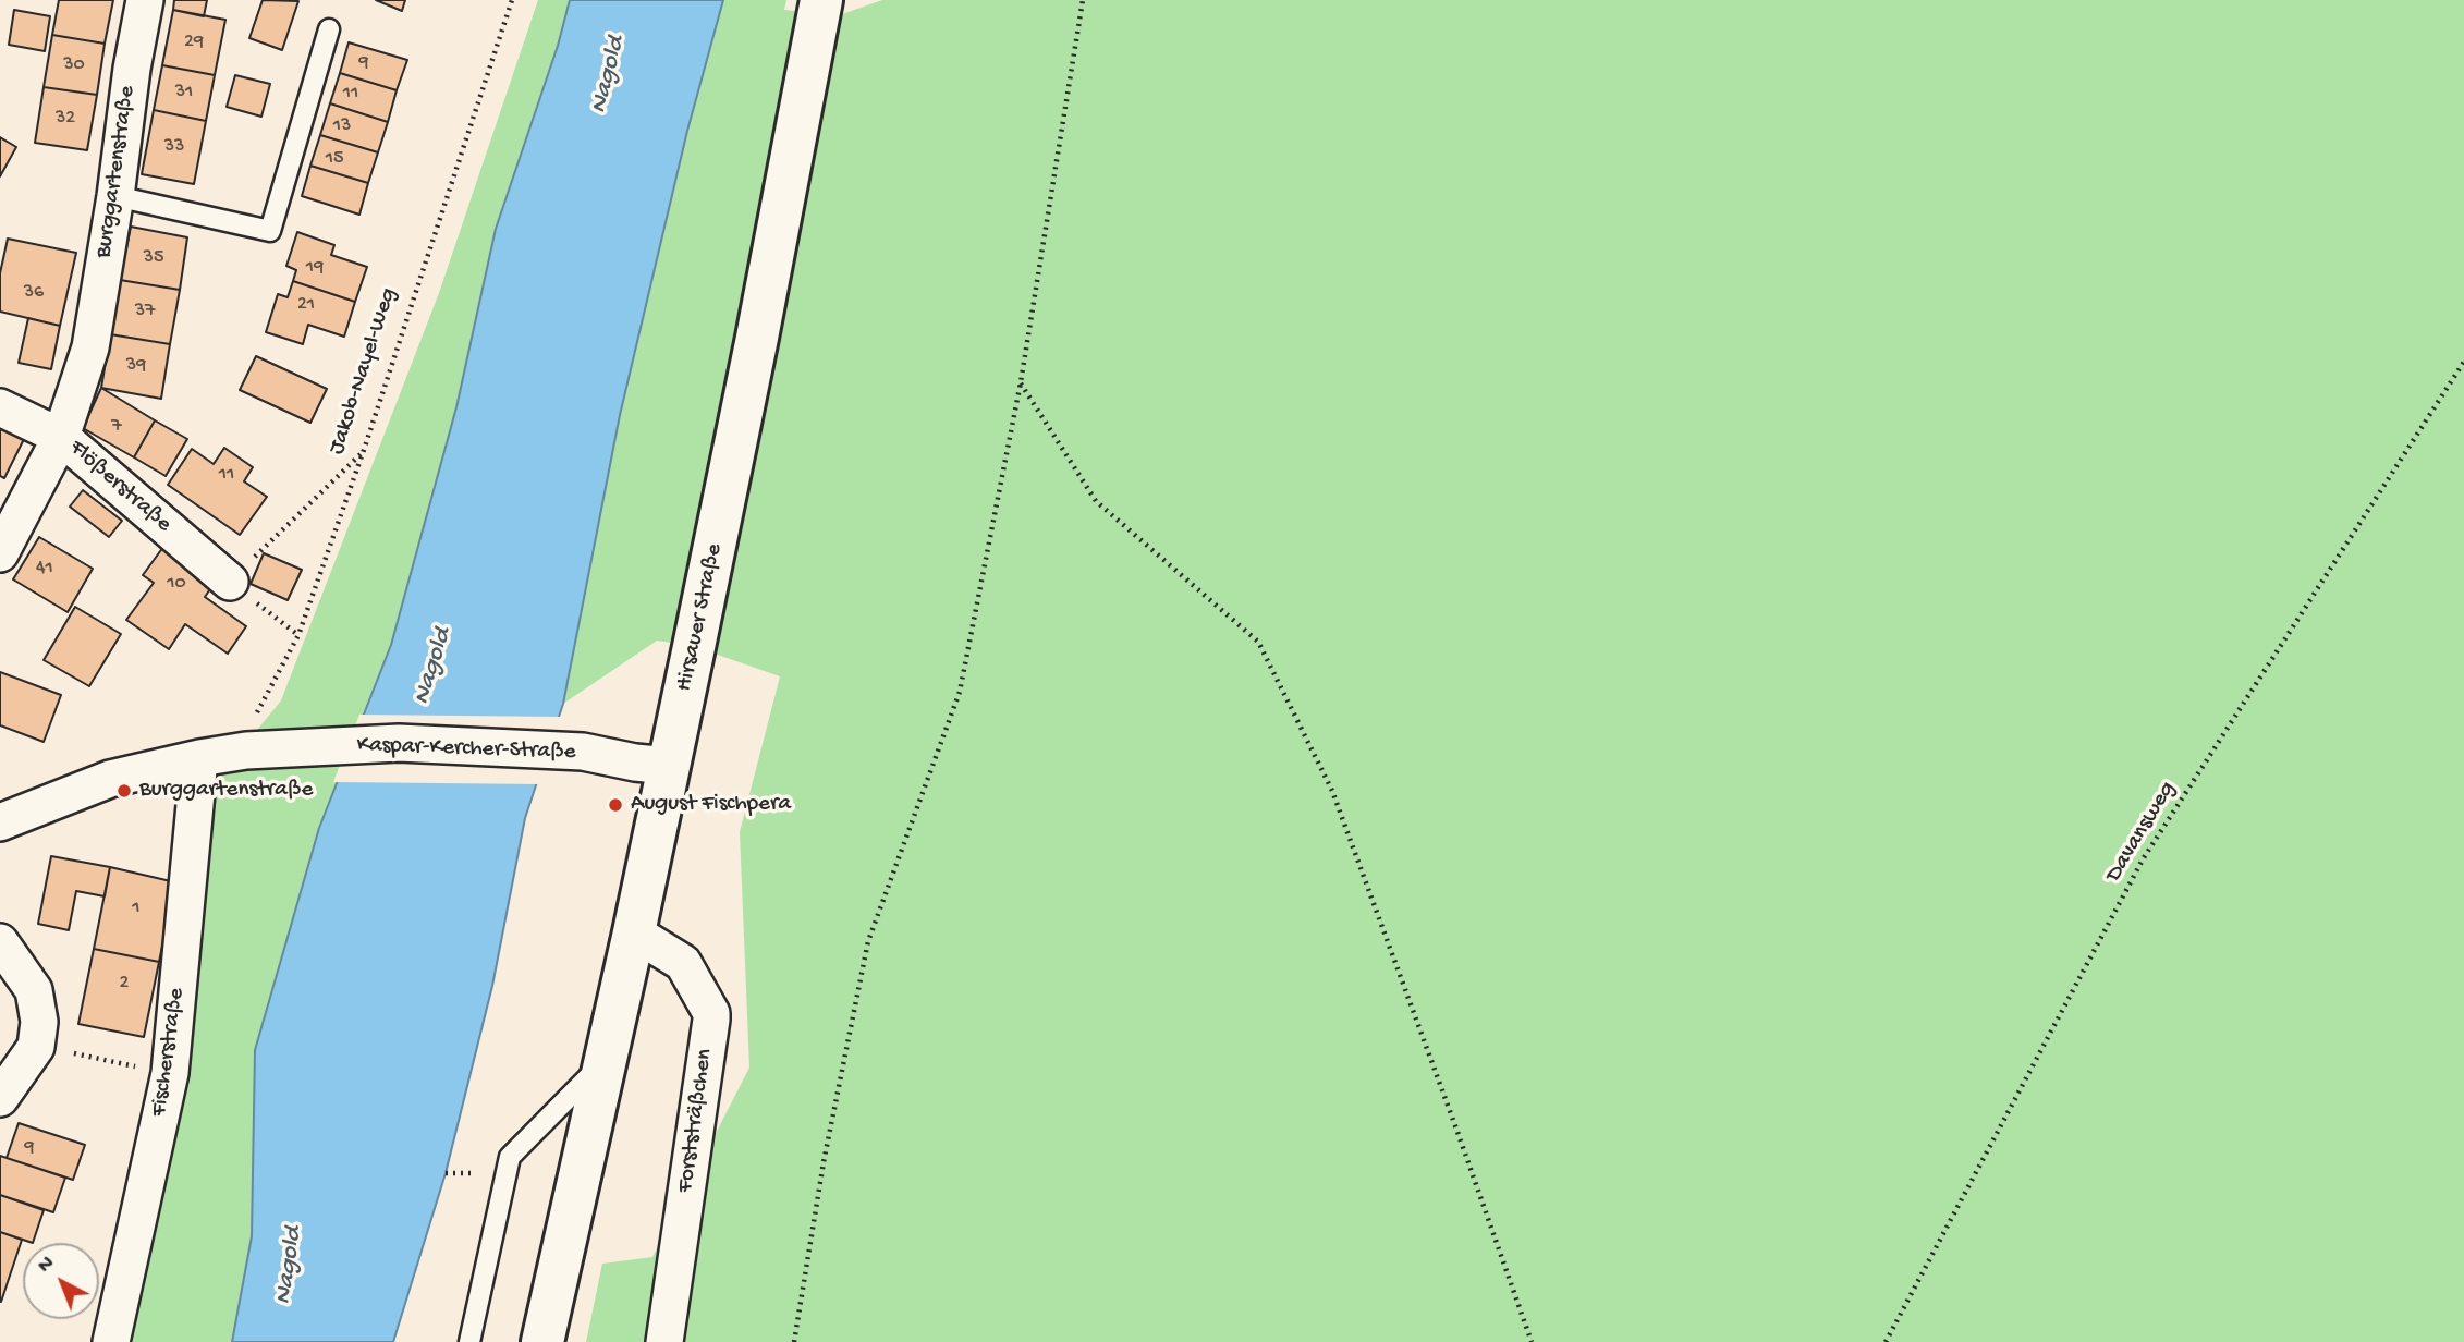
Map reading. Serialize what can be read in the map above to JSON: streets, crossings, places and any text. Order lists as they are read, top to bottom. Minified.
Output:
{"streets":{"main road":["Hirsauer Straße"],"street":["Burggartenstraße","Flößerstraße","Kaspar-Kercher-Straße","Fischerstraße","Forststräßchen"],"path":["Jakob-Nayel-Weg","Davansweg"]},"crossings":[["Burggartenstraße","Flößerstraße"],["Jakob-Nayel-Weg","Kaspar-Kercher-Straße"],["Hirsauer Straße","Kaspar-Kercher-Straße"],["Hirsauer Straße","Forststräßchen"],["Kaspar-Kercher-Straße","Fischerstraße"]],"water":["Nagold"],"places":["Burggartenstraße","August Fischpera"],"house_numbers":["29","9","30","31","11","32","13","33","15","35","19","36","21","37","39","7","11","41","10","1","2","9"],"north":"top left"}
